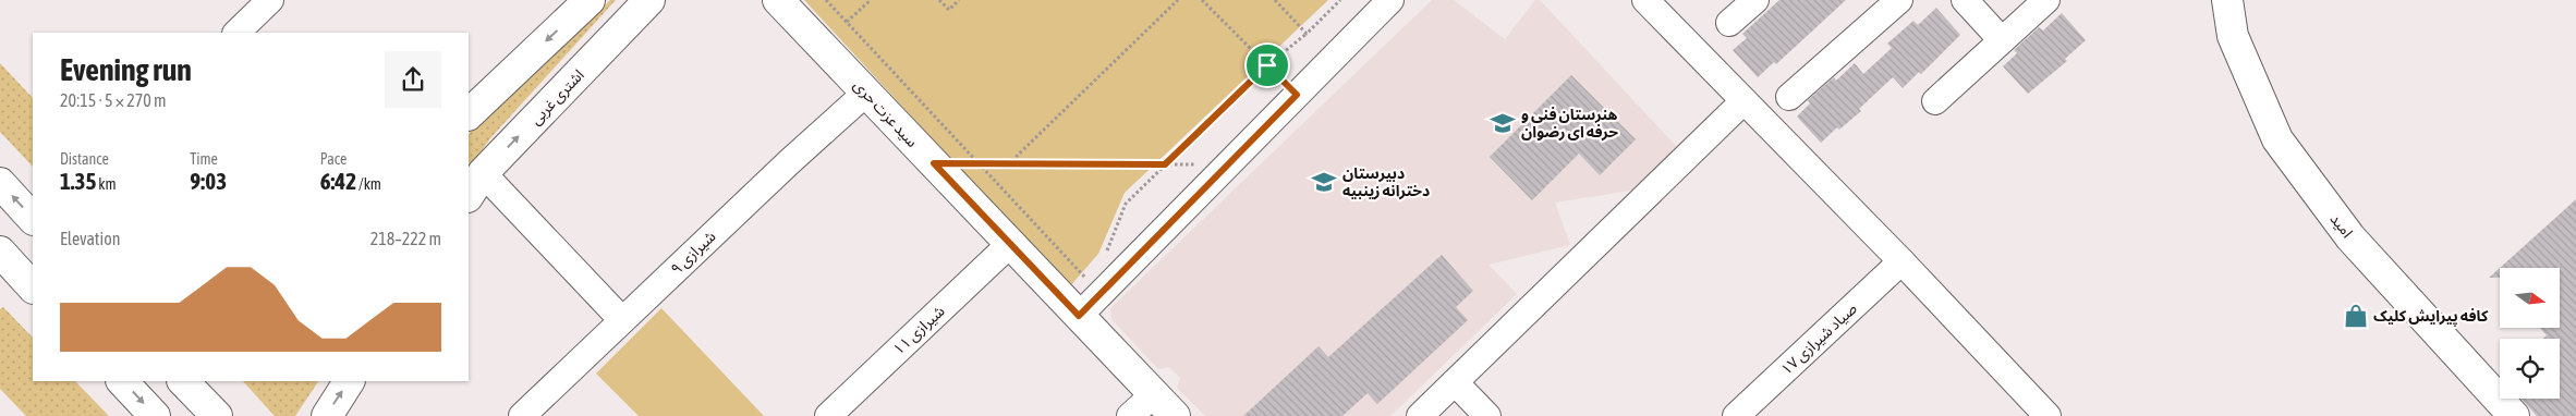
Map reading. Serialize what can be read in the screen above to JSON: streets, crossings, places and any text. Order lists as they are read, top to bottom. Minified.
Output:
{"streets":{"street":["اشتری غربی","سید عزت حری","امید","شیرازی ۹","شیرازی ۱۱","صیاد شیرازی ۱۷"]},"crossings":[["سید عزت حری","شیرازی ۹"],["سید عزت حری","شیرازی ۱۱"]],"places":{"school or university":["هنرستان فنی و حرفه ای رضوان","دبیرستان دخترانه زینبیه"],"shop":["کافه پیرایش کلیک"]},"north":"right","page":{"heading":["Evening run","20:15 · 5 × 270 m"],"stats":[["Distance","1.35 km"],["Time","9:03"],["Pace","6:42 /km"]],"chart":["Elevation","218–222 m"]}}
